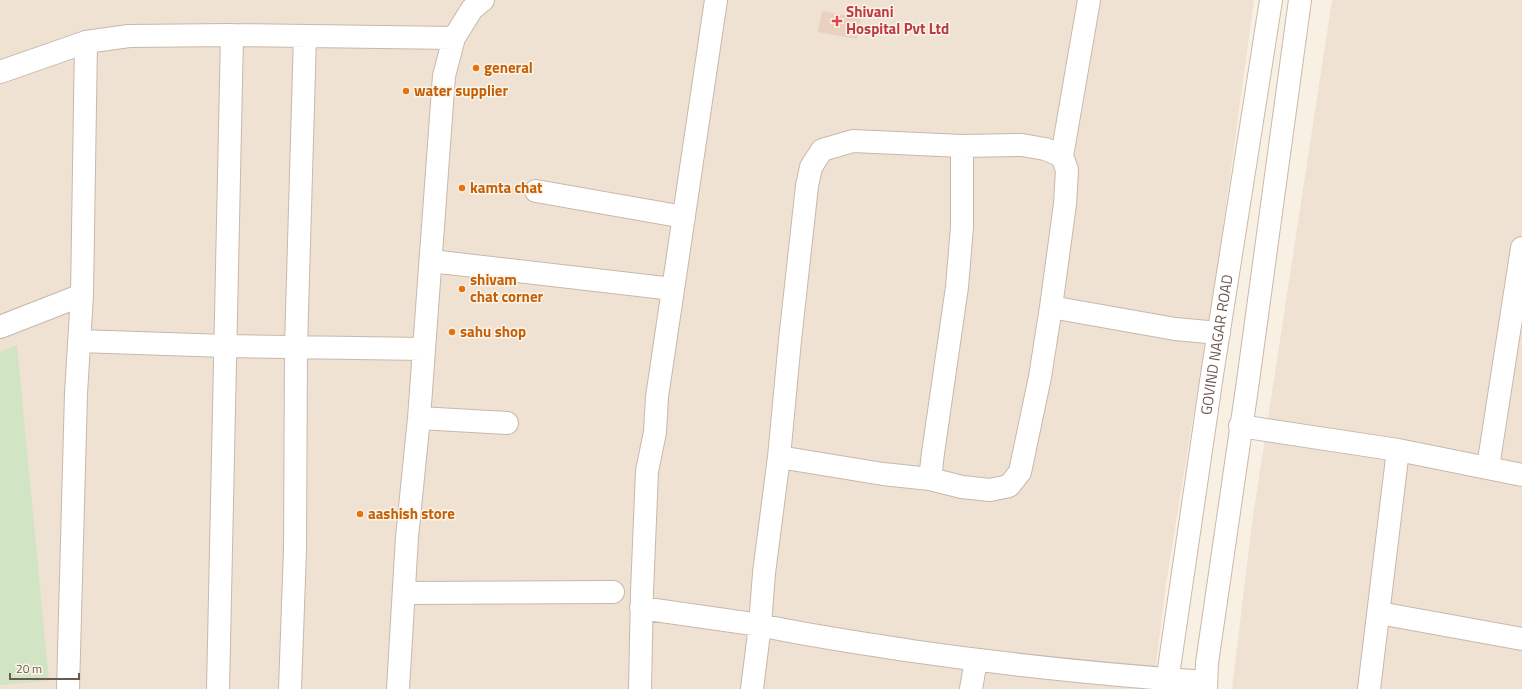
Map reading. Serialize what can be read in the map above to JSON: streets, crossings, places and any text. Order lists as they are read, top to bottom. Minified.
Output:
{"streets":{"street":["GOVIND NAGAR ROAD"]},"places":{"health":["Shivani Hospital Pvt Ltd"],"other":["general","water supplier","kamta chat","shivam chat corner","sahu shop","aashish store"]},"scale_bar":"20 m"}
